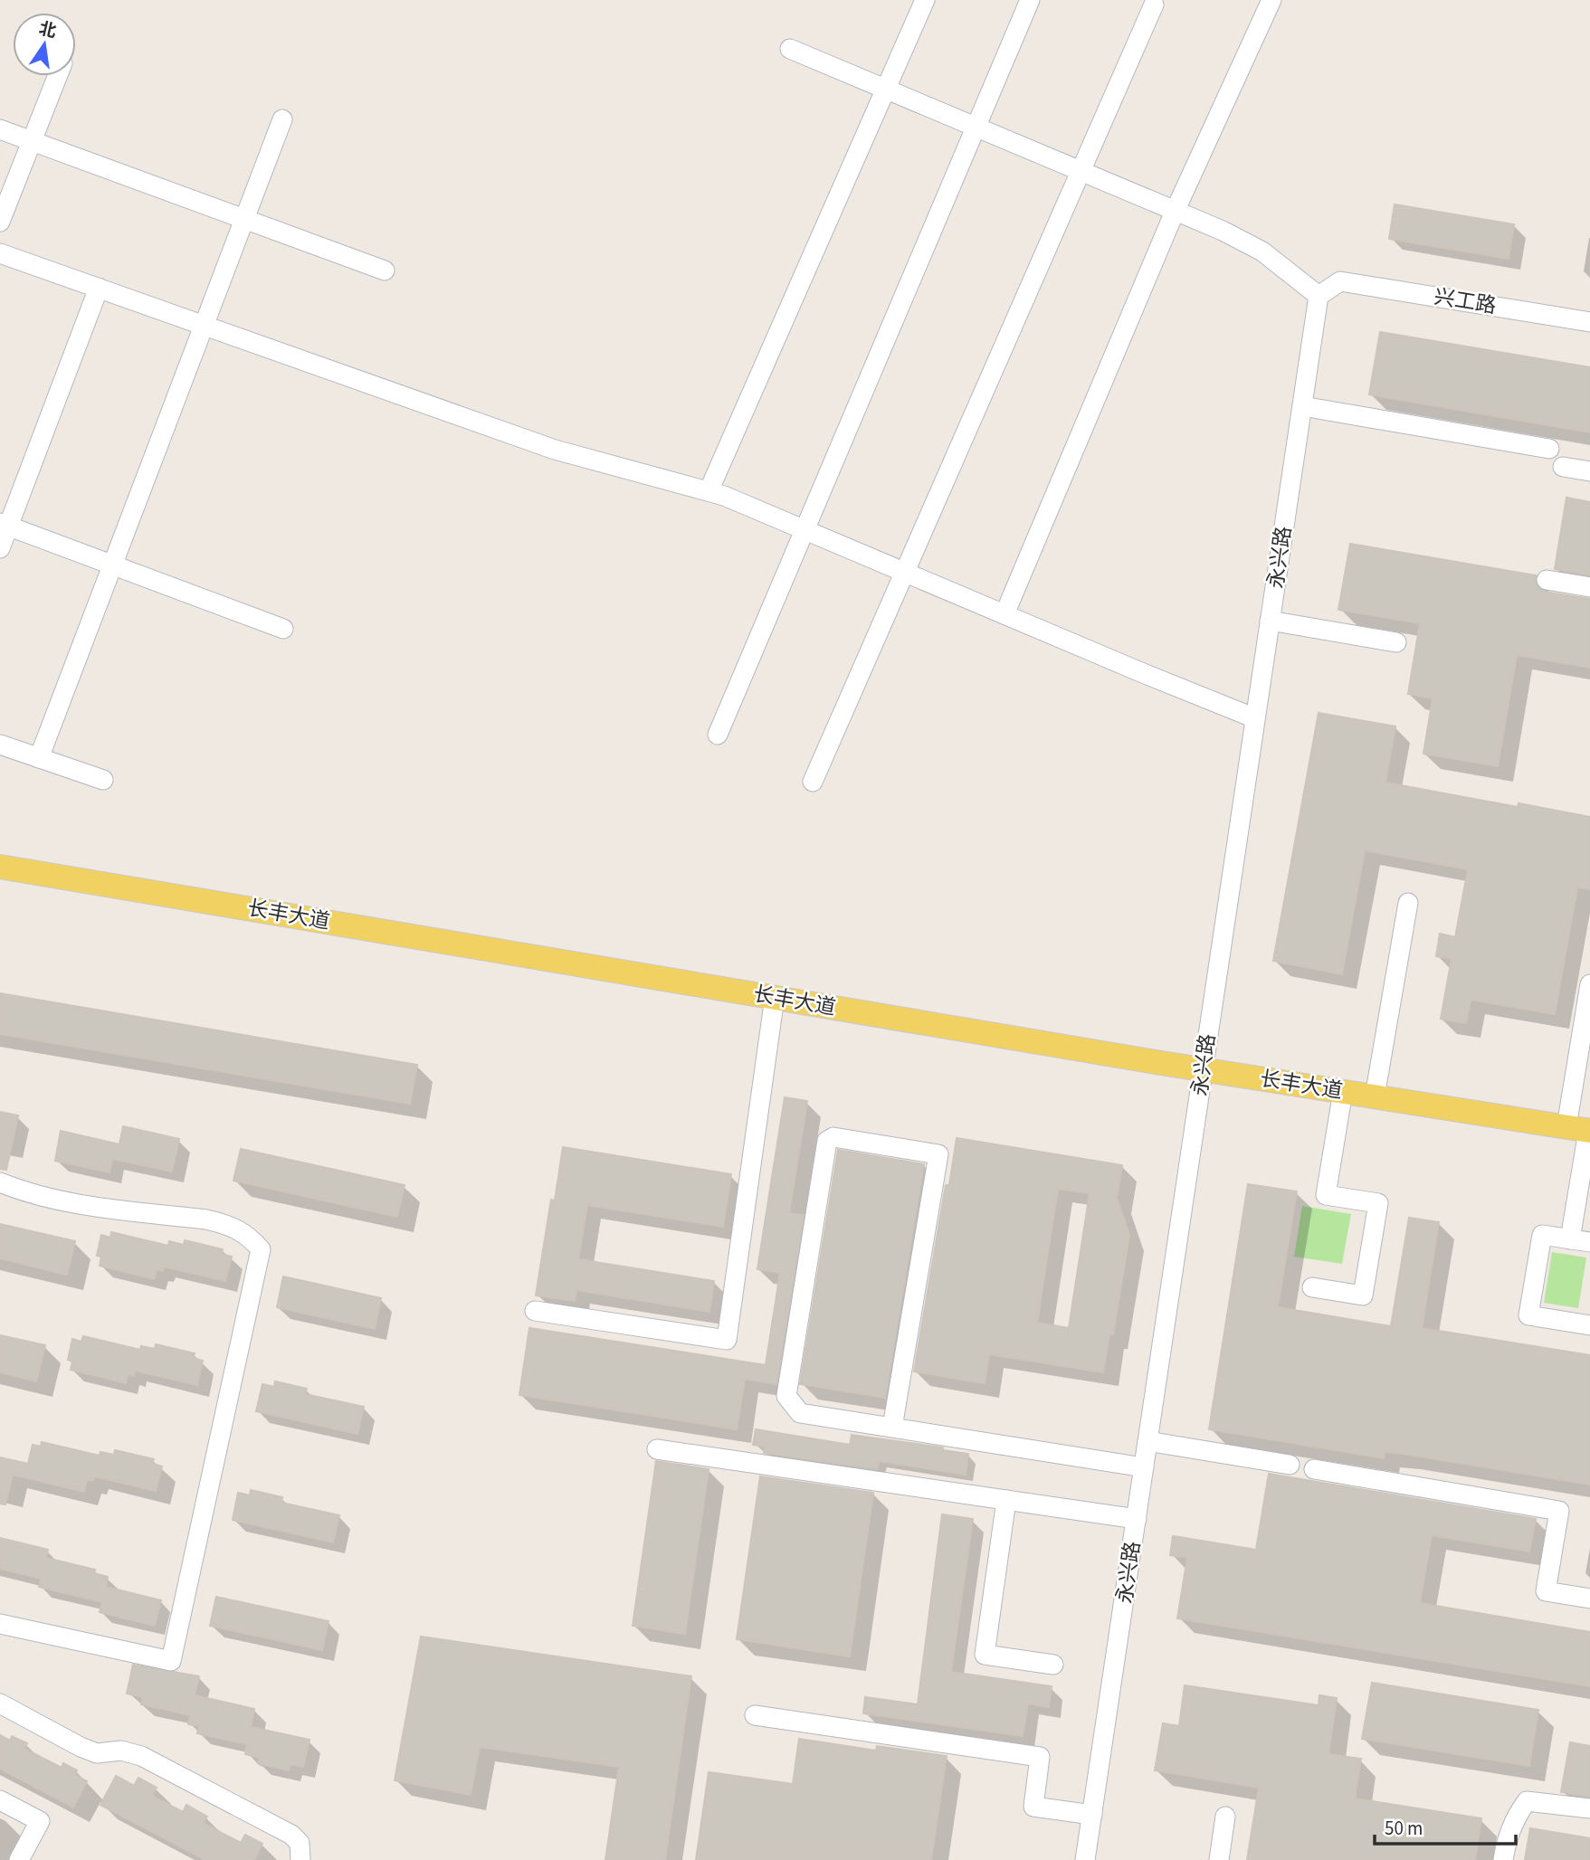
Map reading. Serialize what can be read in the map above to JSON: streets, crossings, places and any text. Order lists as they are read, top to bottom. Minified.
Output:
{"streets":{"main road":["长丰大道"],"street":["兴工路","永兴路"]},"crossings":[["兴工路","永兴路"],["永兴路","长丰大道"]],"scale_bar":"50 m","north":"top"}
